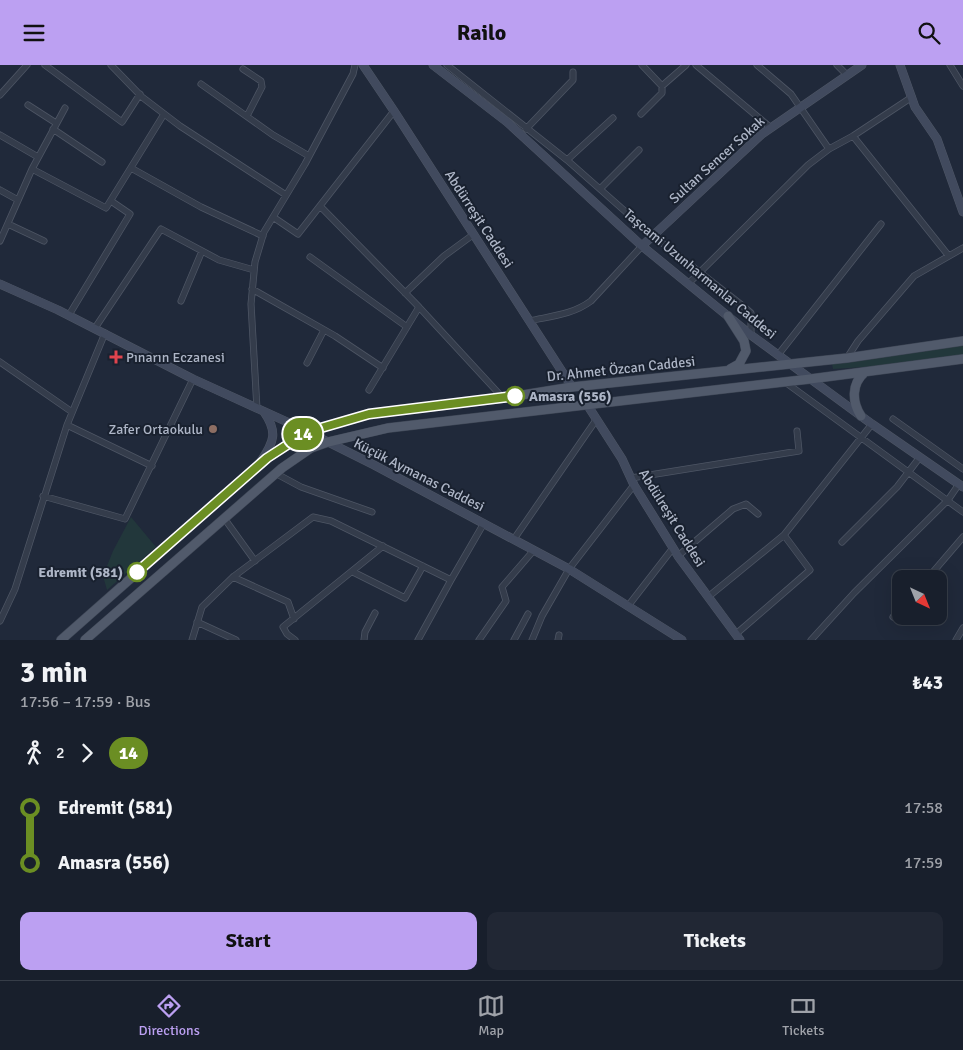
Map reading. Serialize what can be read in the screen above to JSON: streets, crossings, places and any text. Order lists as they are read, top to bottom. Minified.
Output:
{"streets":{"main road":["Dr. Ahmet Özcan Caddesi"],"street":["Sultan Sencer Sokak","Abdürreşit Caddesi","Taşcami Uzunharmanlar Caddesi","Küçük Aymanas Caddesi","Abdülreşit Caddesi"]},"crossings":[["Sultan Sencer Sokak","Taşcami Uzunharmanlar Caddesi"],["Abdürreşit Caddesi","Dr. Ahmet Özcan Caddesi"],["Taşcami Uzunharmanlar Caddesi","Dr. Ahmet Özcan Caddesi"],["Dr. Ahmet Özcan Caddesi","Küçük Aymanas Caddesi"]],"places":{"health":["Pınarın Eczanesi"],"other":["Amasra (556)","Zafer Ortaokulu","Edremit (581)"]},"lines":["bus line 14"],"north":"bottom right","page":{"header":"Railo","on_map":"14","heading":["3 min","17:56 – 17:59 · Bus","₺43"],"legs":["2","14"],"list":[{"name":"Edremit (581)","value":"17:58"},{"name":"Amasra (556)","value":"17:59"}],"buttons":["Start","Tickets"],"tabs":["Directions","Map","Tickets"]}}
